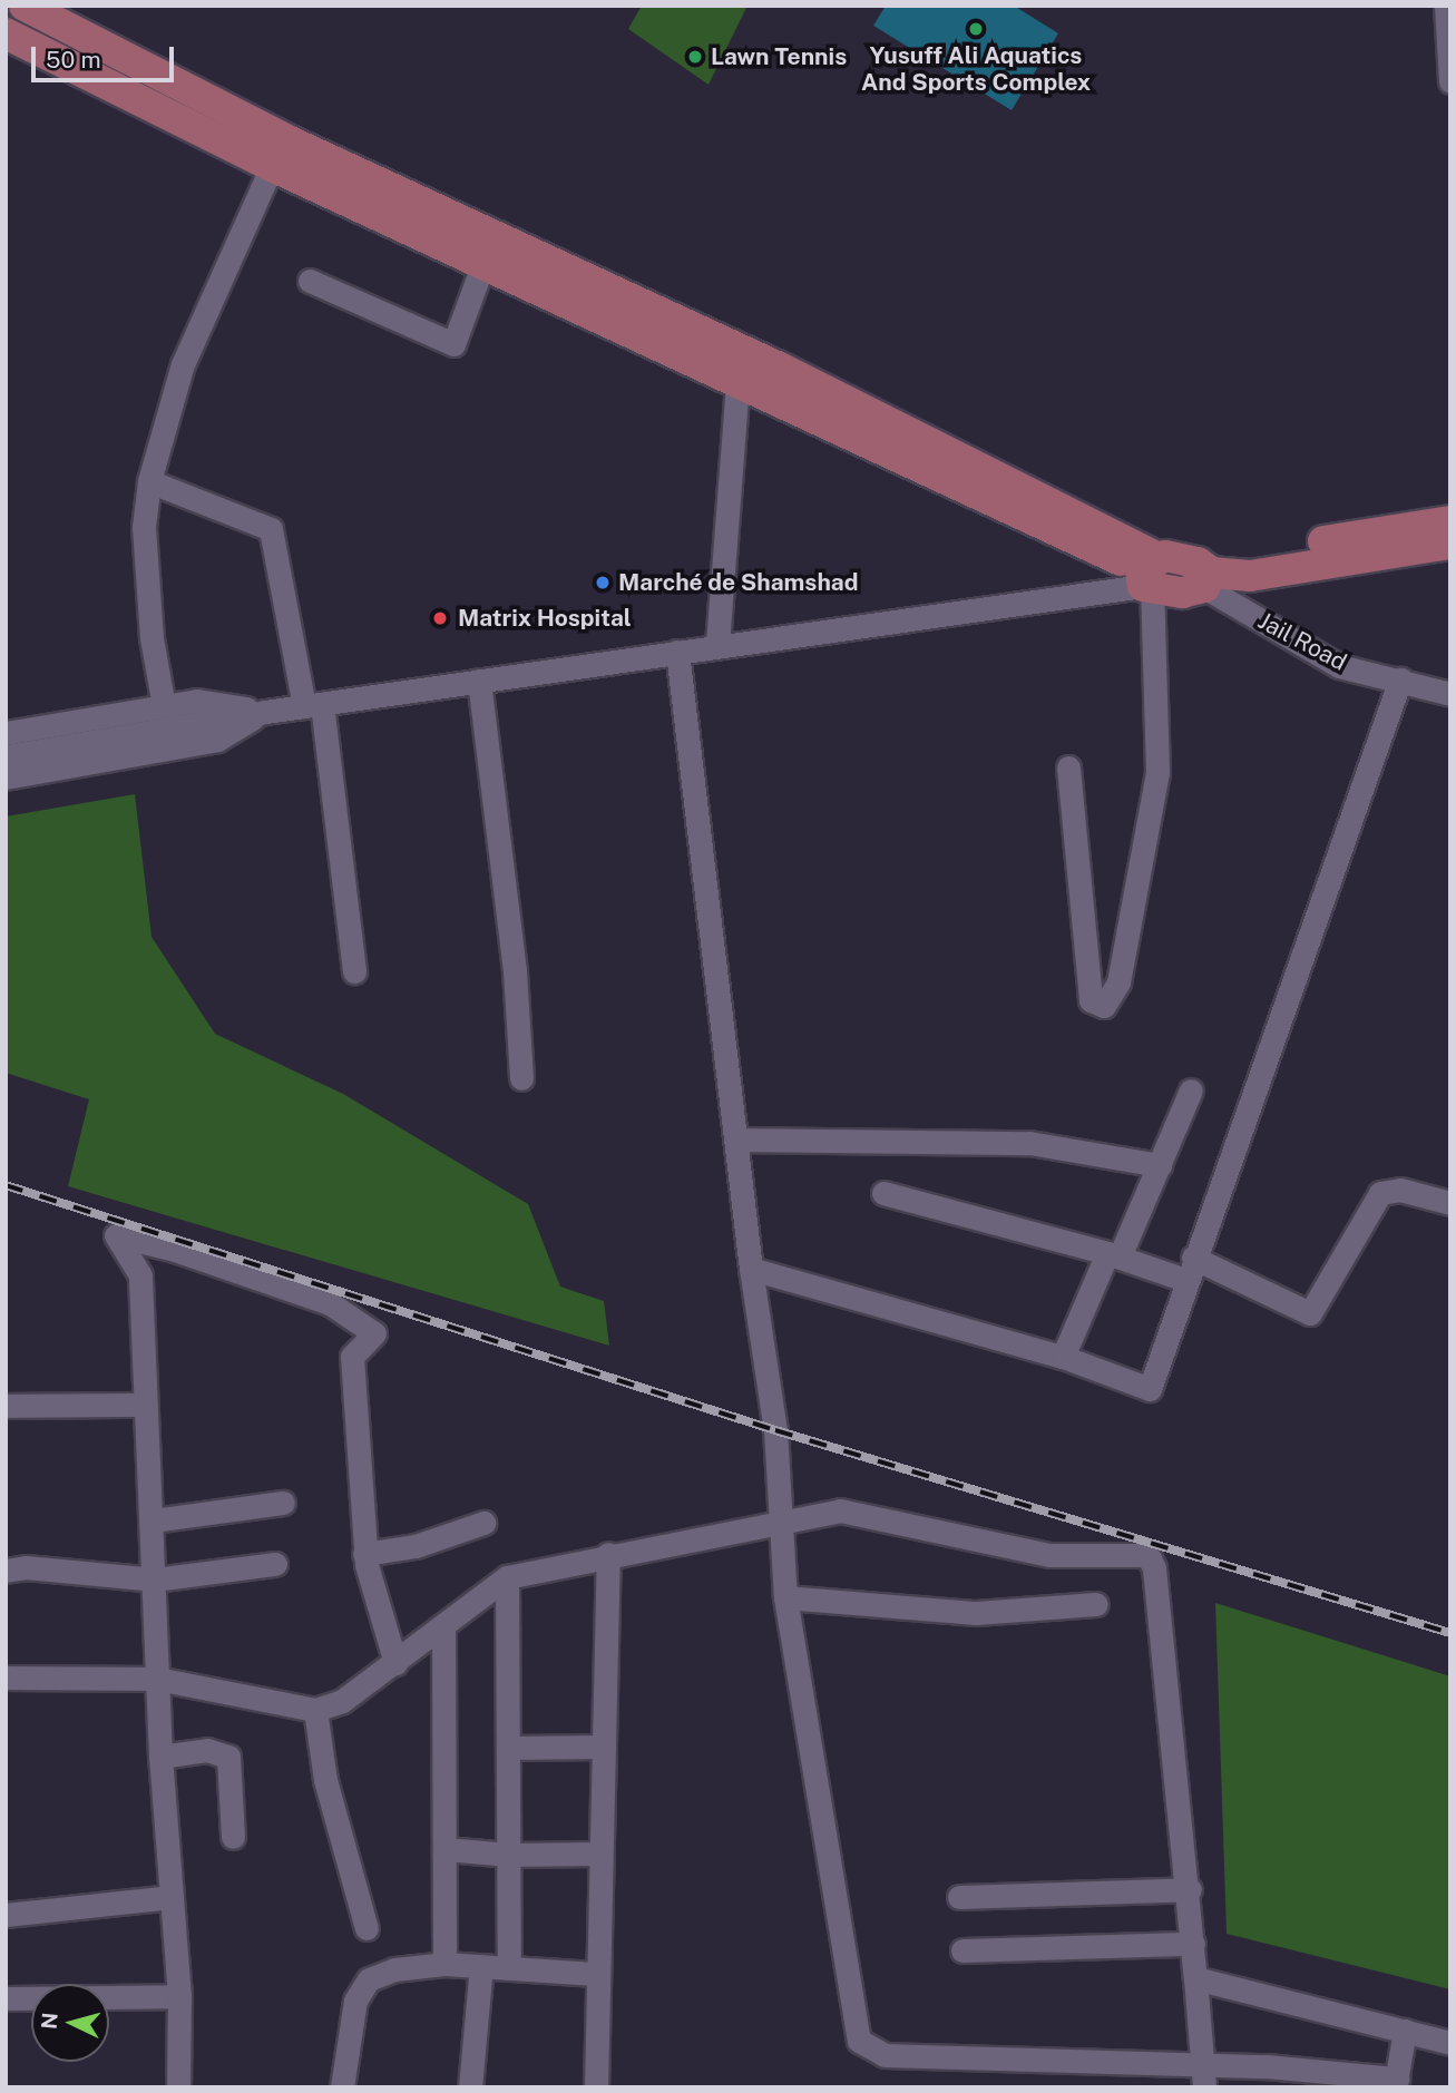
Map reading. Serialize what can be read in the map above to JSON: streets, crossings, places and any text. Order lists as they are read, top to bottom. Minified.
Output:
{"streets":{"street":["Jail Road"]},"places":["Yusuff Ali Aquatics And Sports Complex","Lawn Tennis","Marché de Shamshad","Matrix Hospital"],"scale_bar":"50 m","north":"left"}
